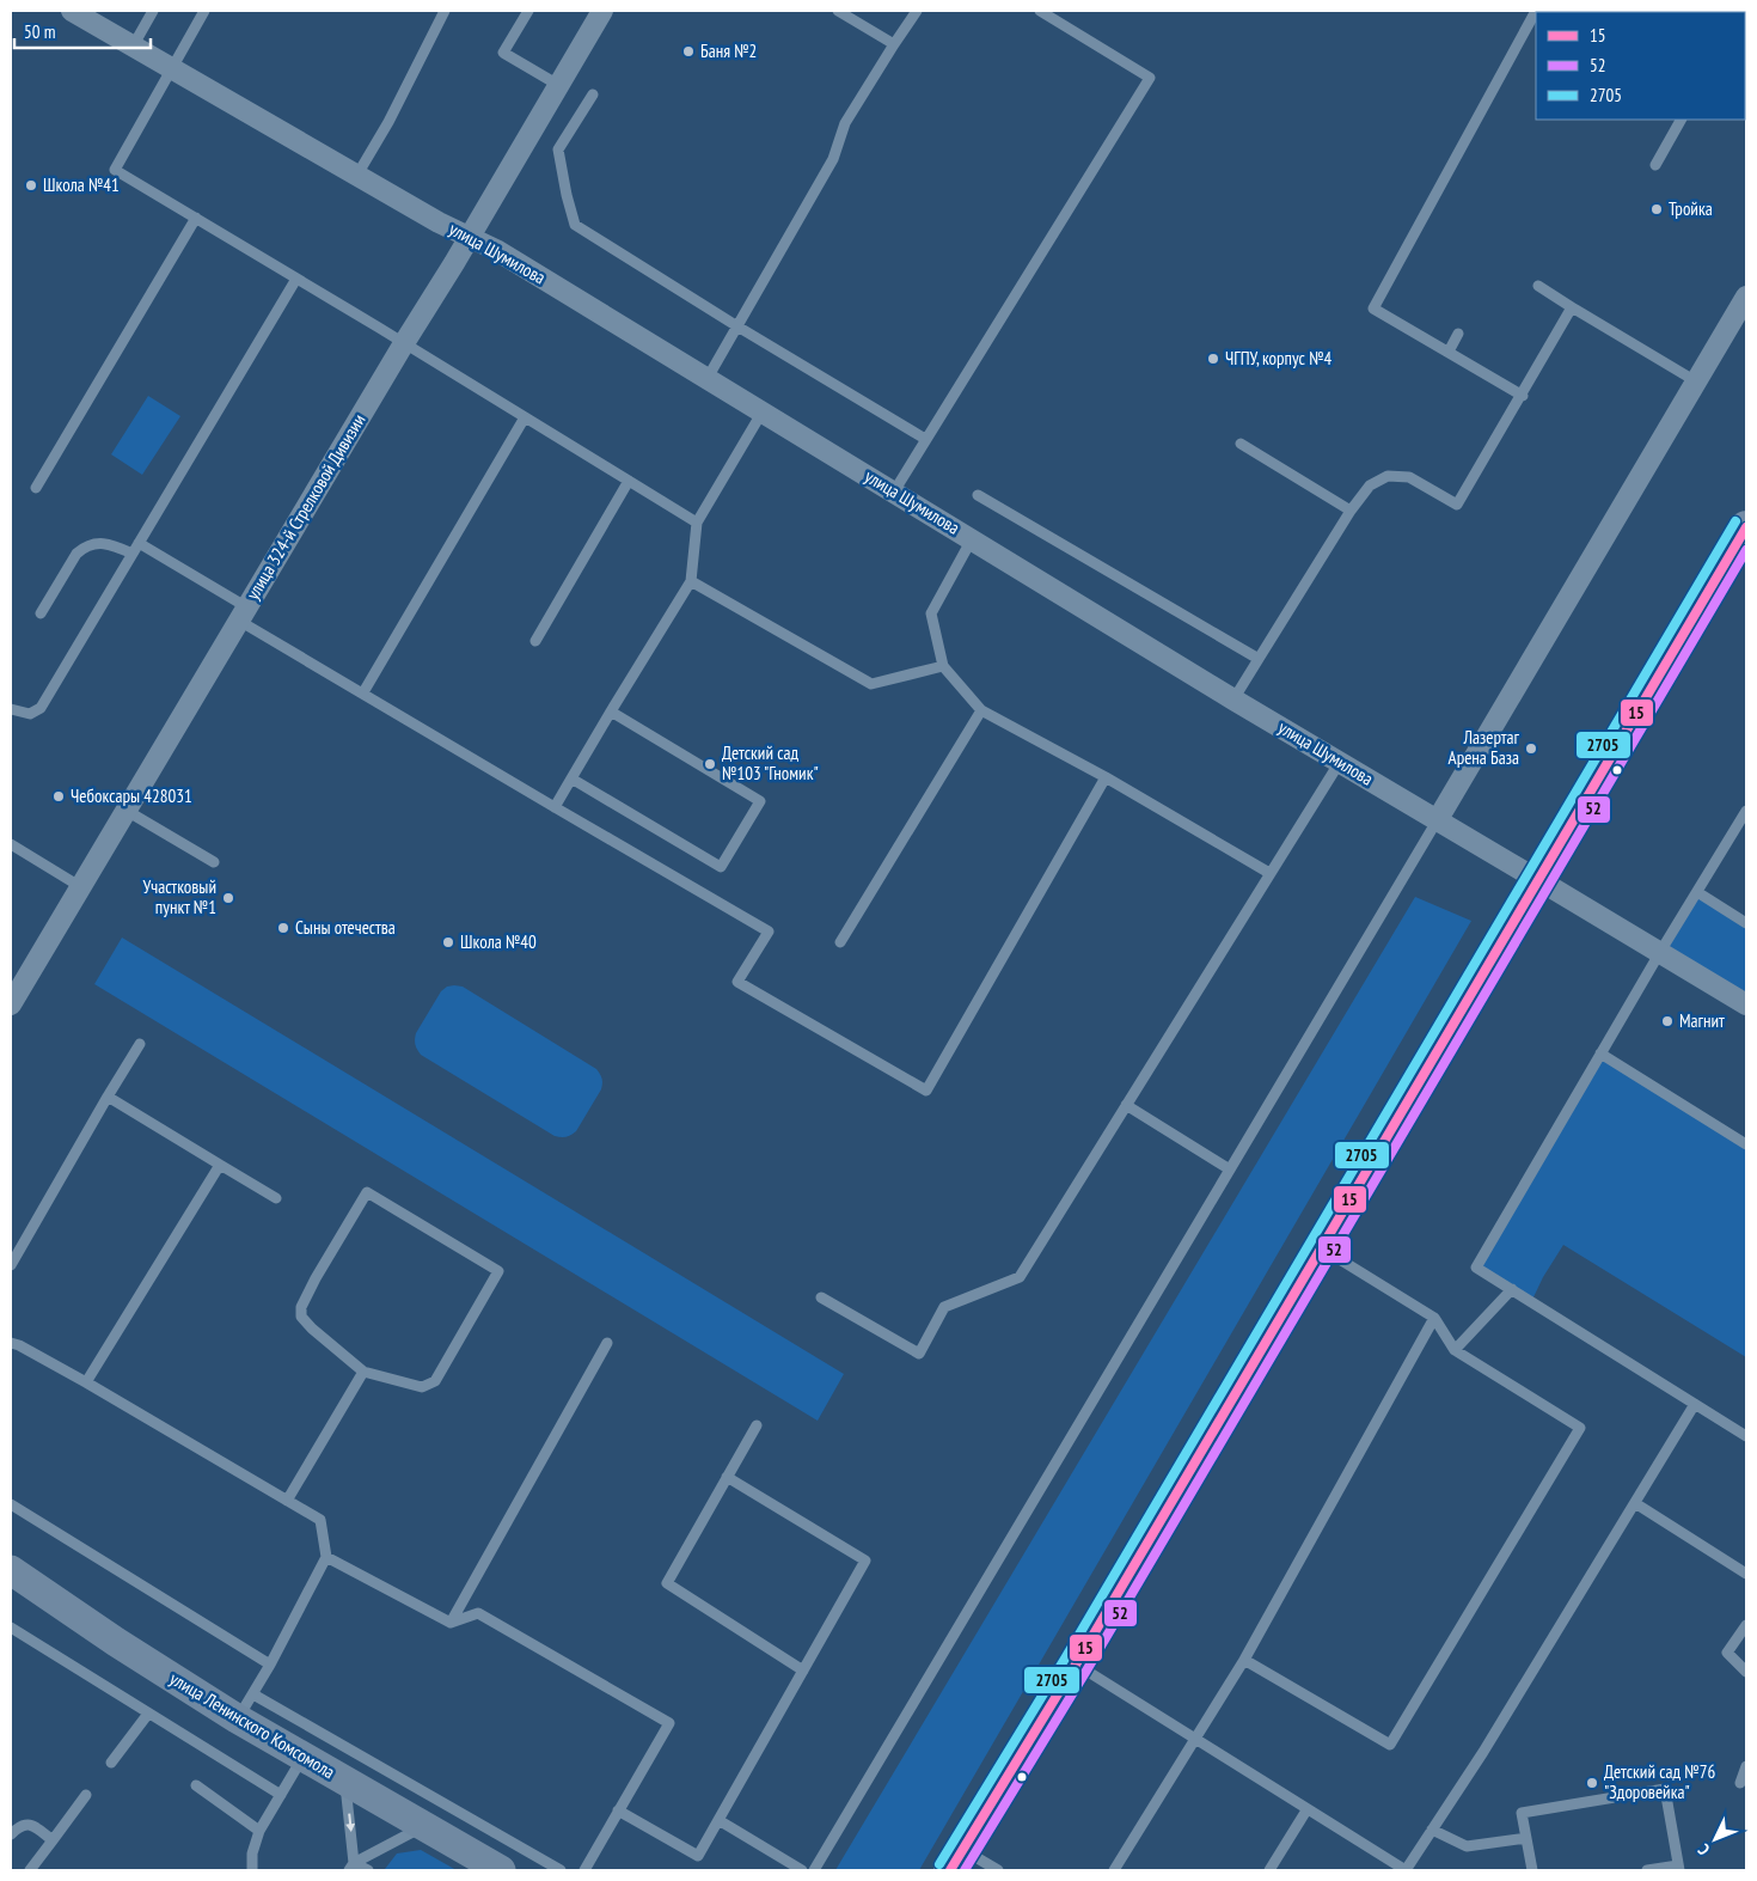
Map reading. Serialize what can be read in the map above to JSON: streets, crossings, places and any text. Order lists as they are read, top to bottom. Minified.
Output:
{"streets":{"main road":["улица Ленинского Комсомола"],"street":["улица Шумилова","улица 324-й Стрелковой Дивизии"]},"crossings":[["улица Шумилова","улица 324-й Стрелковой Дивизии"]],"places":["Баня №2","Школа №41","Тройка","ЧГПУ, корпус №4","Лазертаг Арена База","Детский сад №103 \"Гномик\"","Чебоксары 428031","Участковый пункт №1","Сыны отечества","Школа №40","Магнит","Детский сад №76 \"Здоровейка\""],"lines":["transit line 2705","transit line 15","transit line 52"],"legend":["15","52","2705"],"scale_bar":"50 m","north":"bottom left"}
